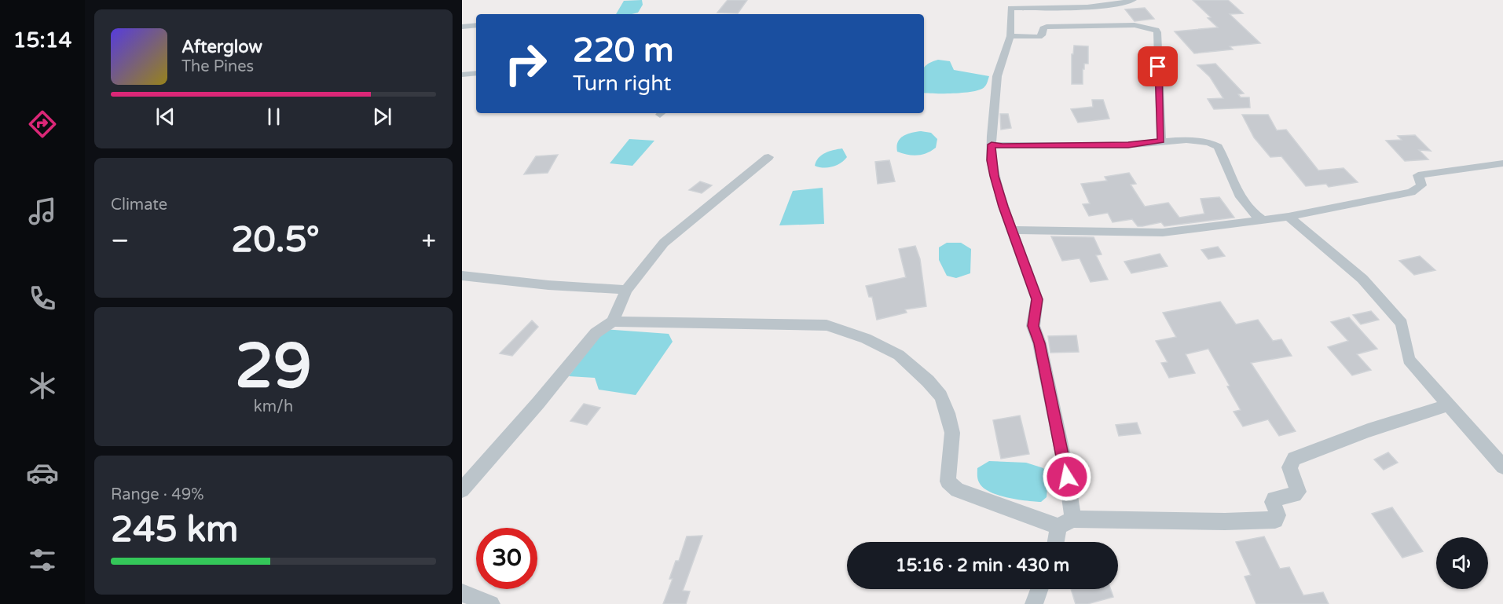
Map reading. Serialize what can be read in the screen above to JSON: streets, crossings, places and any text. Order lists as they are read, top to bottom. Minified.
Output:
{"page":{"tabs":"15:14","turn":["220 m","Turn right"],"song":["Afterglow","The Pines"],"tile":["Climate",["29","km/h"],["Range · 49%","245 km"]],"heat":["−","20.5°","+"],"limit":"30","trip":"15:16 · 2 min · 430 m"}}
